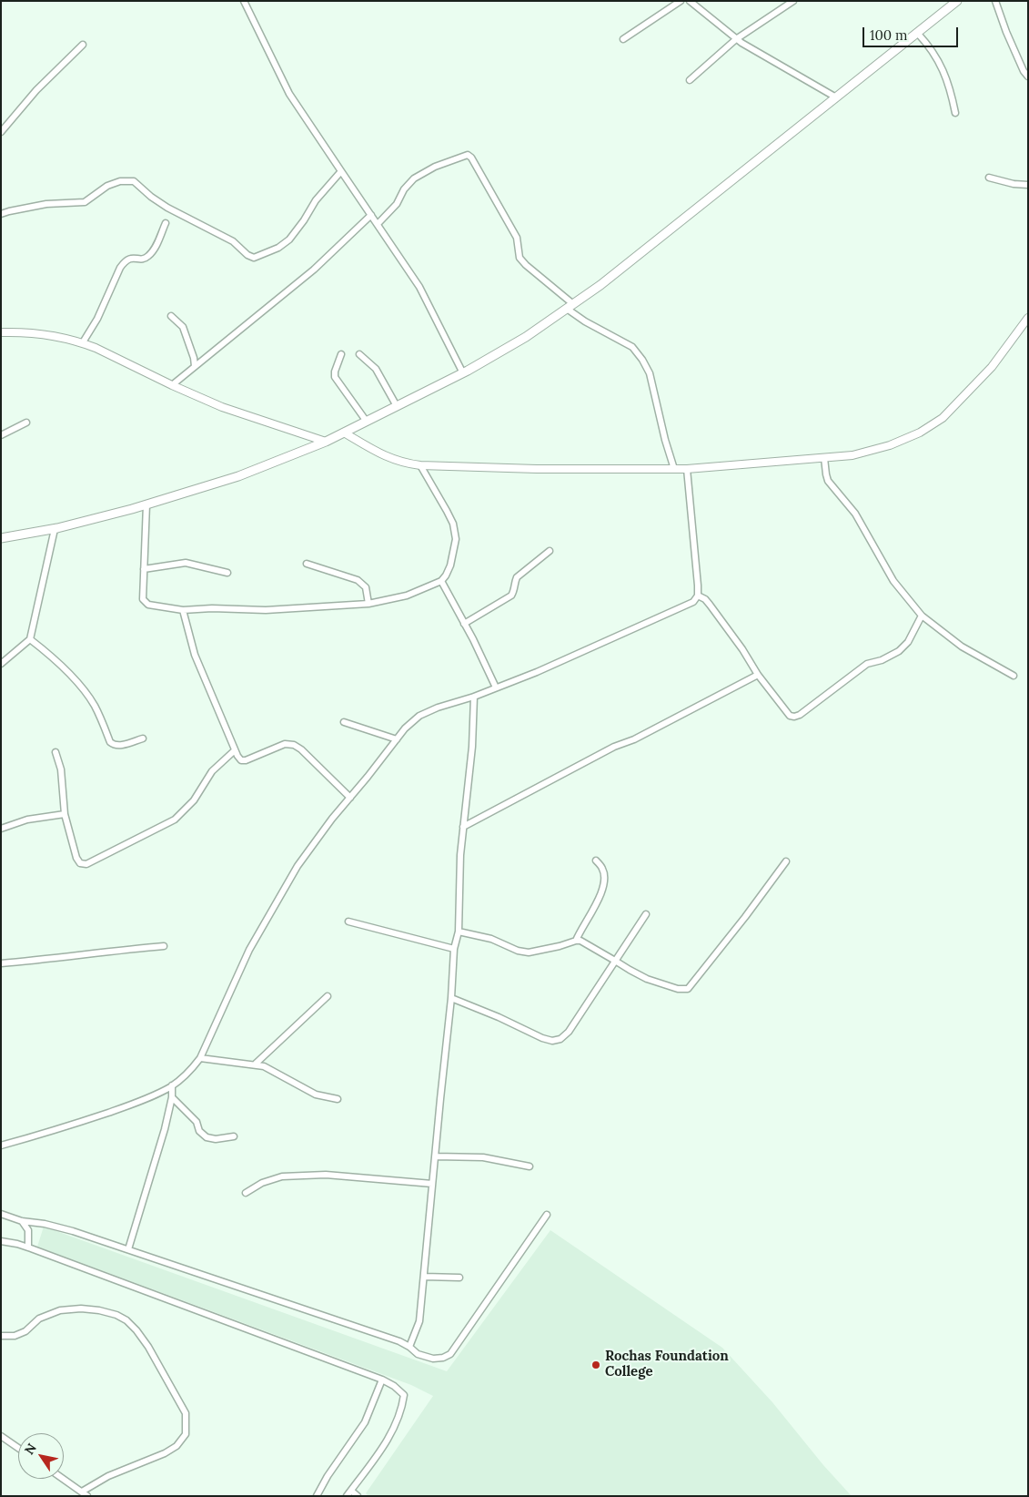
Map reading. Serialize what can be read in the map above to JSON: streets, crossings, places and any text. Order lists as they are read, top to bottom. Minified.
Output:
{"places":["Rochas Foundation College"],"scale_bar":"100 m","north":"top left"}
